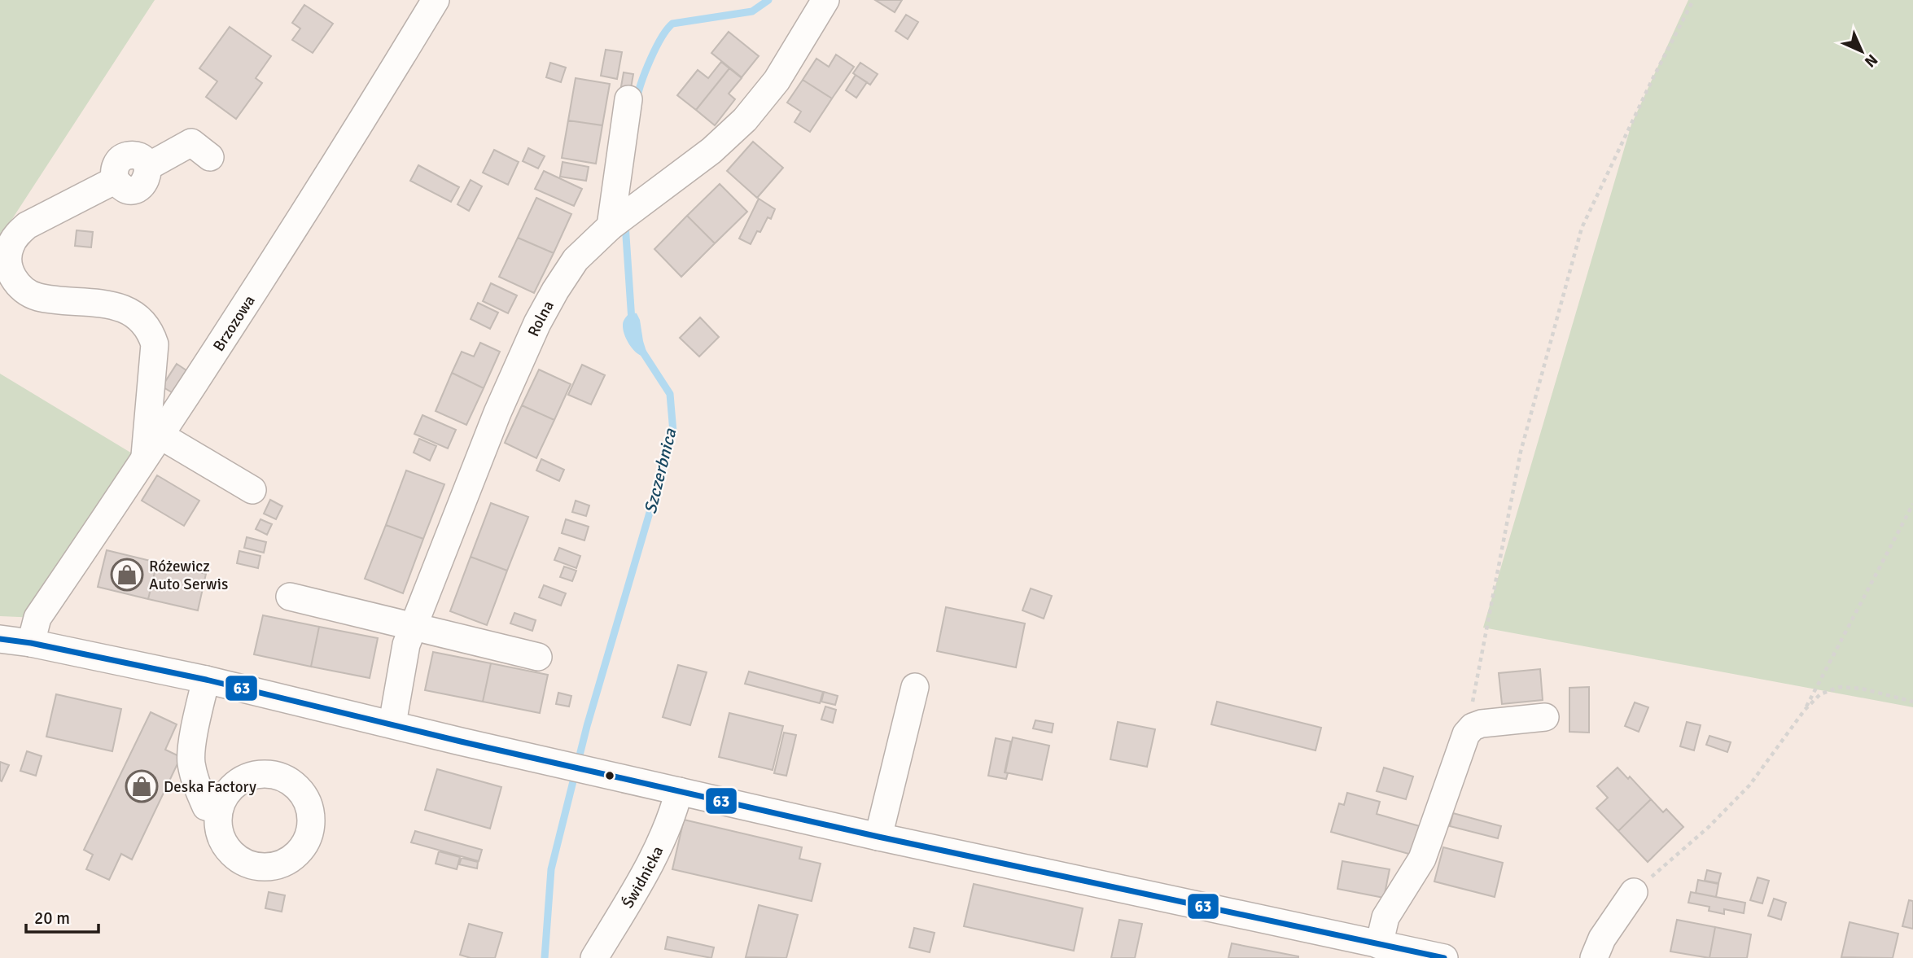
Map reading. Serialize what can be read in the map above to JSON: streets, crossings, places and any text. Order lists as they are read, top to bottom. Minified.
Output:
{"streets":{"street":["Rolna","Brzozowa","Świdnicka"]},"water":["Szczerbnica"],"places":{"shop":["Różewicz Auto Serwis","Deska Factory"]},"lines":["transit line 63"],"scale_bar":"20 m","north":"bottom right"}
